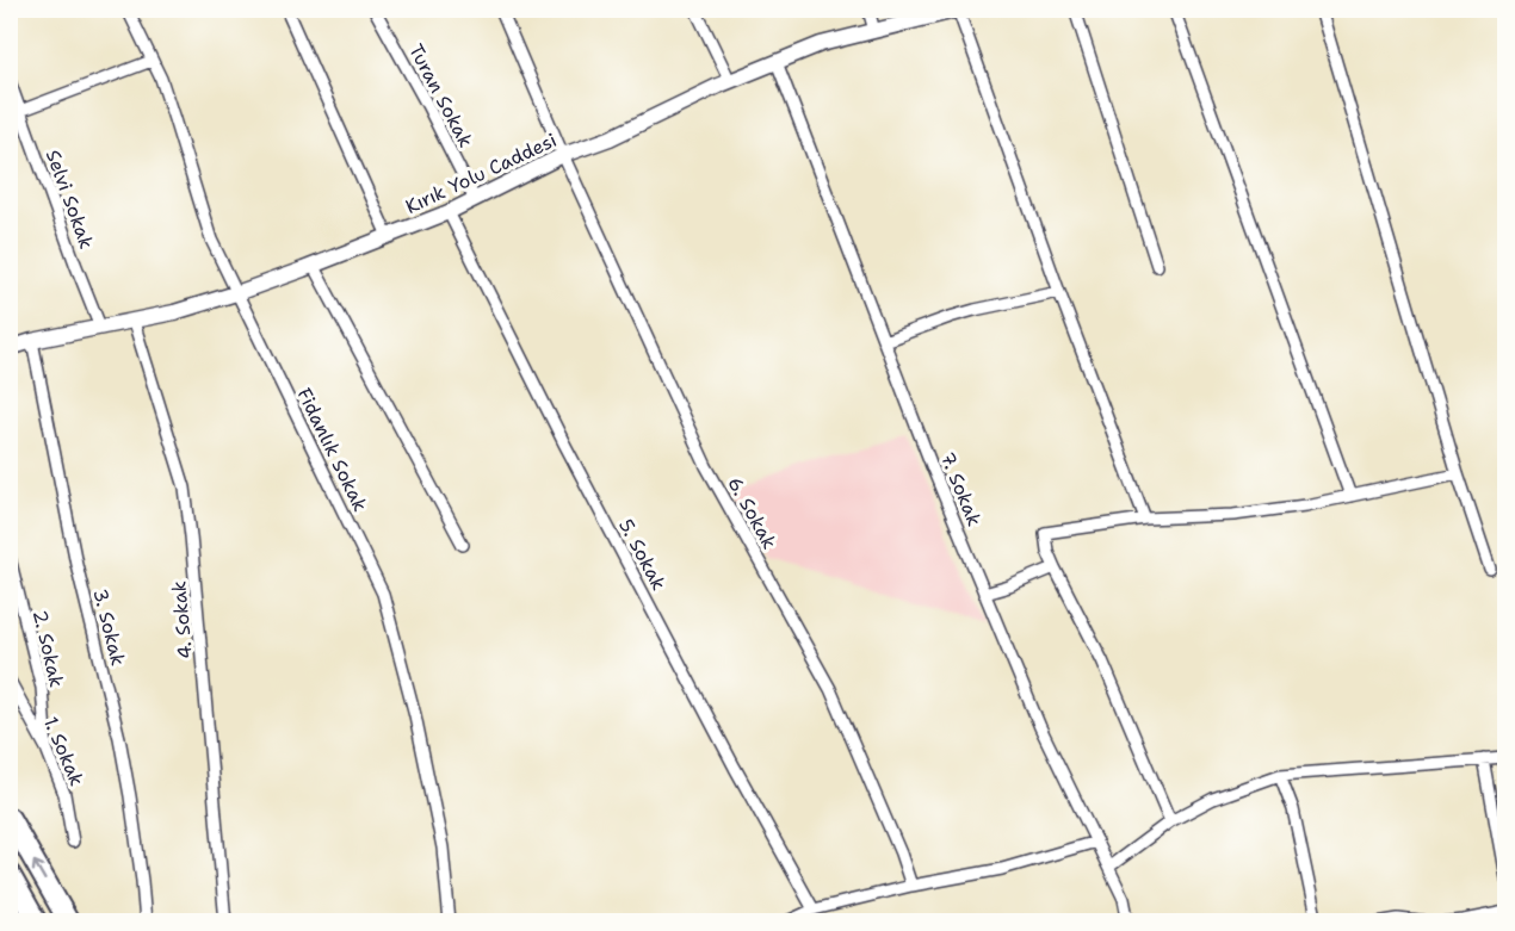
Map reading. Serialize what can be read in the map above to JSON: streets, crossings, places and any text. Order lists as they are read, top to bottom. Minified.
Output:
{"streets":{"street":["Turan Sokak","Kırık Yolu Caddesi","Selvi Sokak","Fidanlık Sokak","7. Sokak","6. Sokak","5. Sokak","4. Sokak","3. Sokak","2. Sokak","1. Sokak"]},"crossings":[["Turan Sokak","Kırık Yolu Caddesi"],["Kırık Yolu Caddesi","Selvi Sokak"],["Kırık Yolu Caddesi","Fidanlık Sokak"],["Kırık Yolu Caddesi","7. Sokak"],["Kırık Yolu Caddesi","6. Sokak"],["Kırık Yolu Caddesi","5. Sokak"],["Kırık Yolu Caddesi","4. Sokak"],["Kırık Yolu Caddesi","3. Sokak"],["2. Sokak","1. Sokak"]]}
